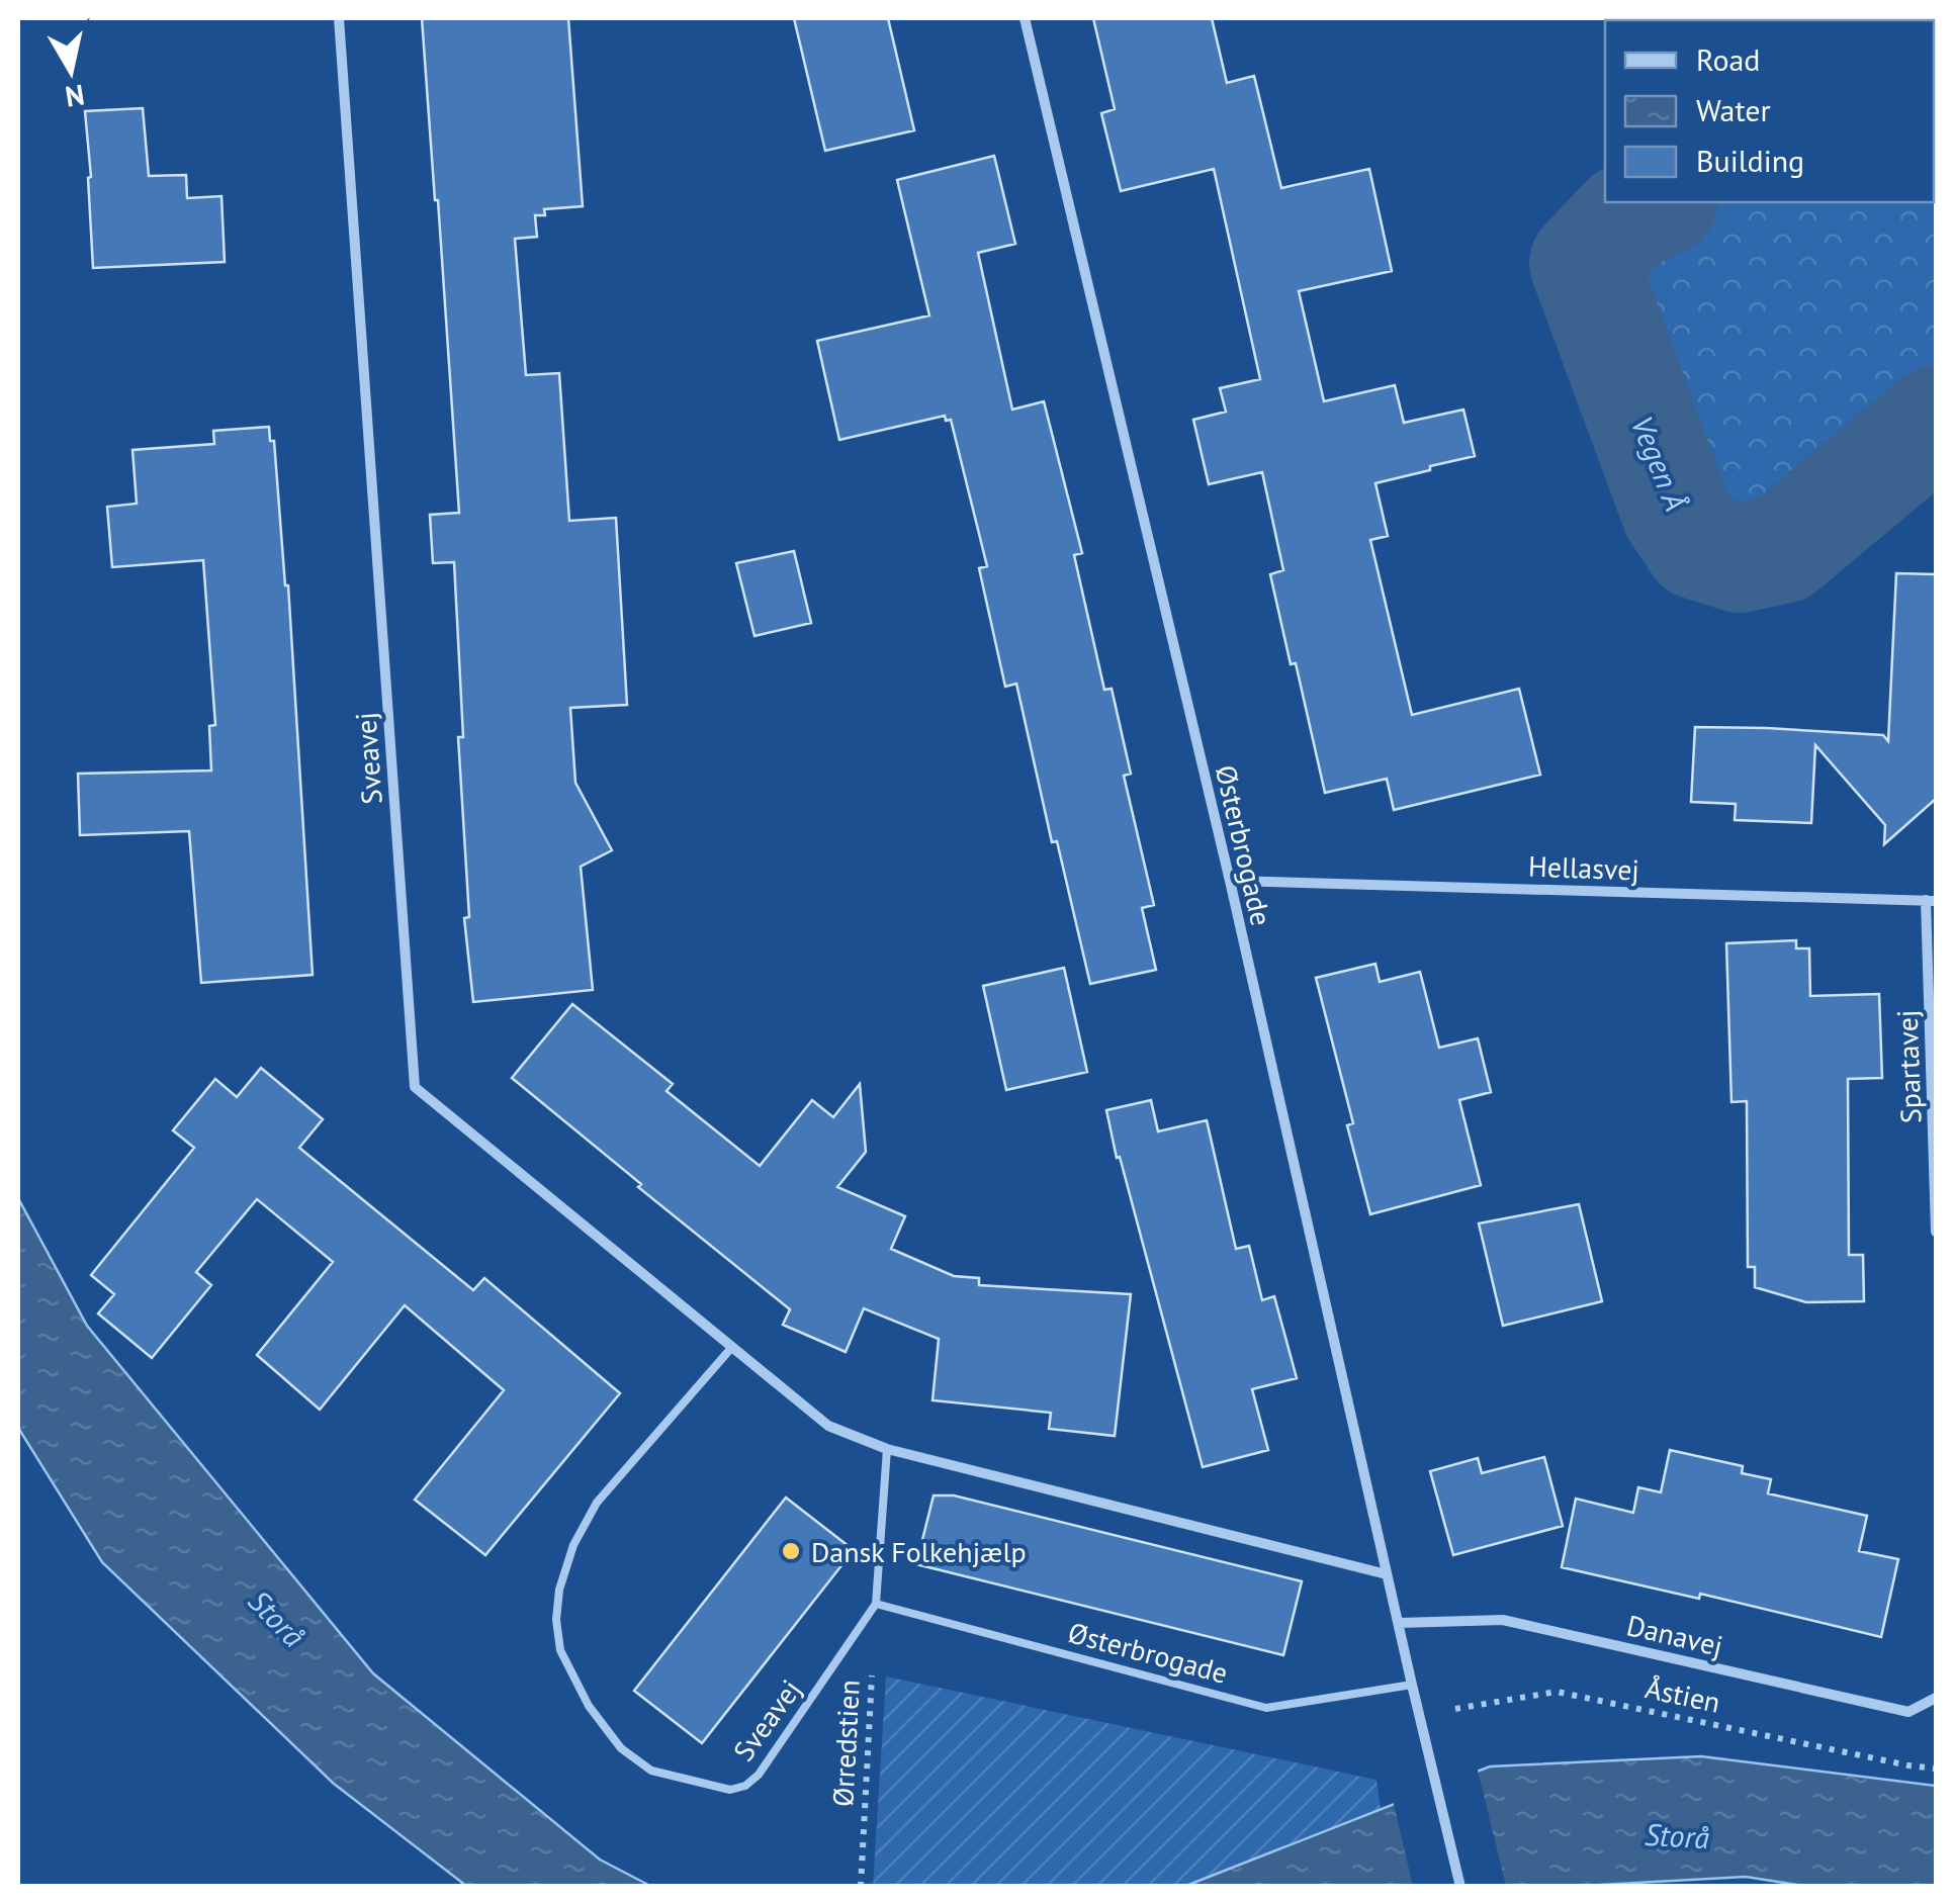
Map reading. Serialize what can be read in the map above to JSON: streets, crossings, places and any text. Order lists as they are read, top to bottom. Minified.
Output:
{"streets":{"street":["Sveavej","Østerbrogade","Hellasvej","Spartavej","Danavej"],"path":["Åstien","Ørredstien"]},"crossings":[["Sveavej","Østerbrogade"],["Sveavej","Ørredstien"],["Østerbrogade","Hellasvej"],["Østerbrogade","Danavej"],["Østerbrogade","Åstien"],["Østerbrogade","Ørredstien"],["Hellasvej","Spartavej"]],"water":["Vegen Å","Storå"],"places":["Dansk Folkehjælp"],"legend":["Road","Water","Building"],"north":"bottom"}
